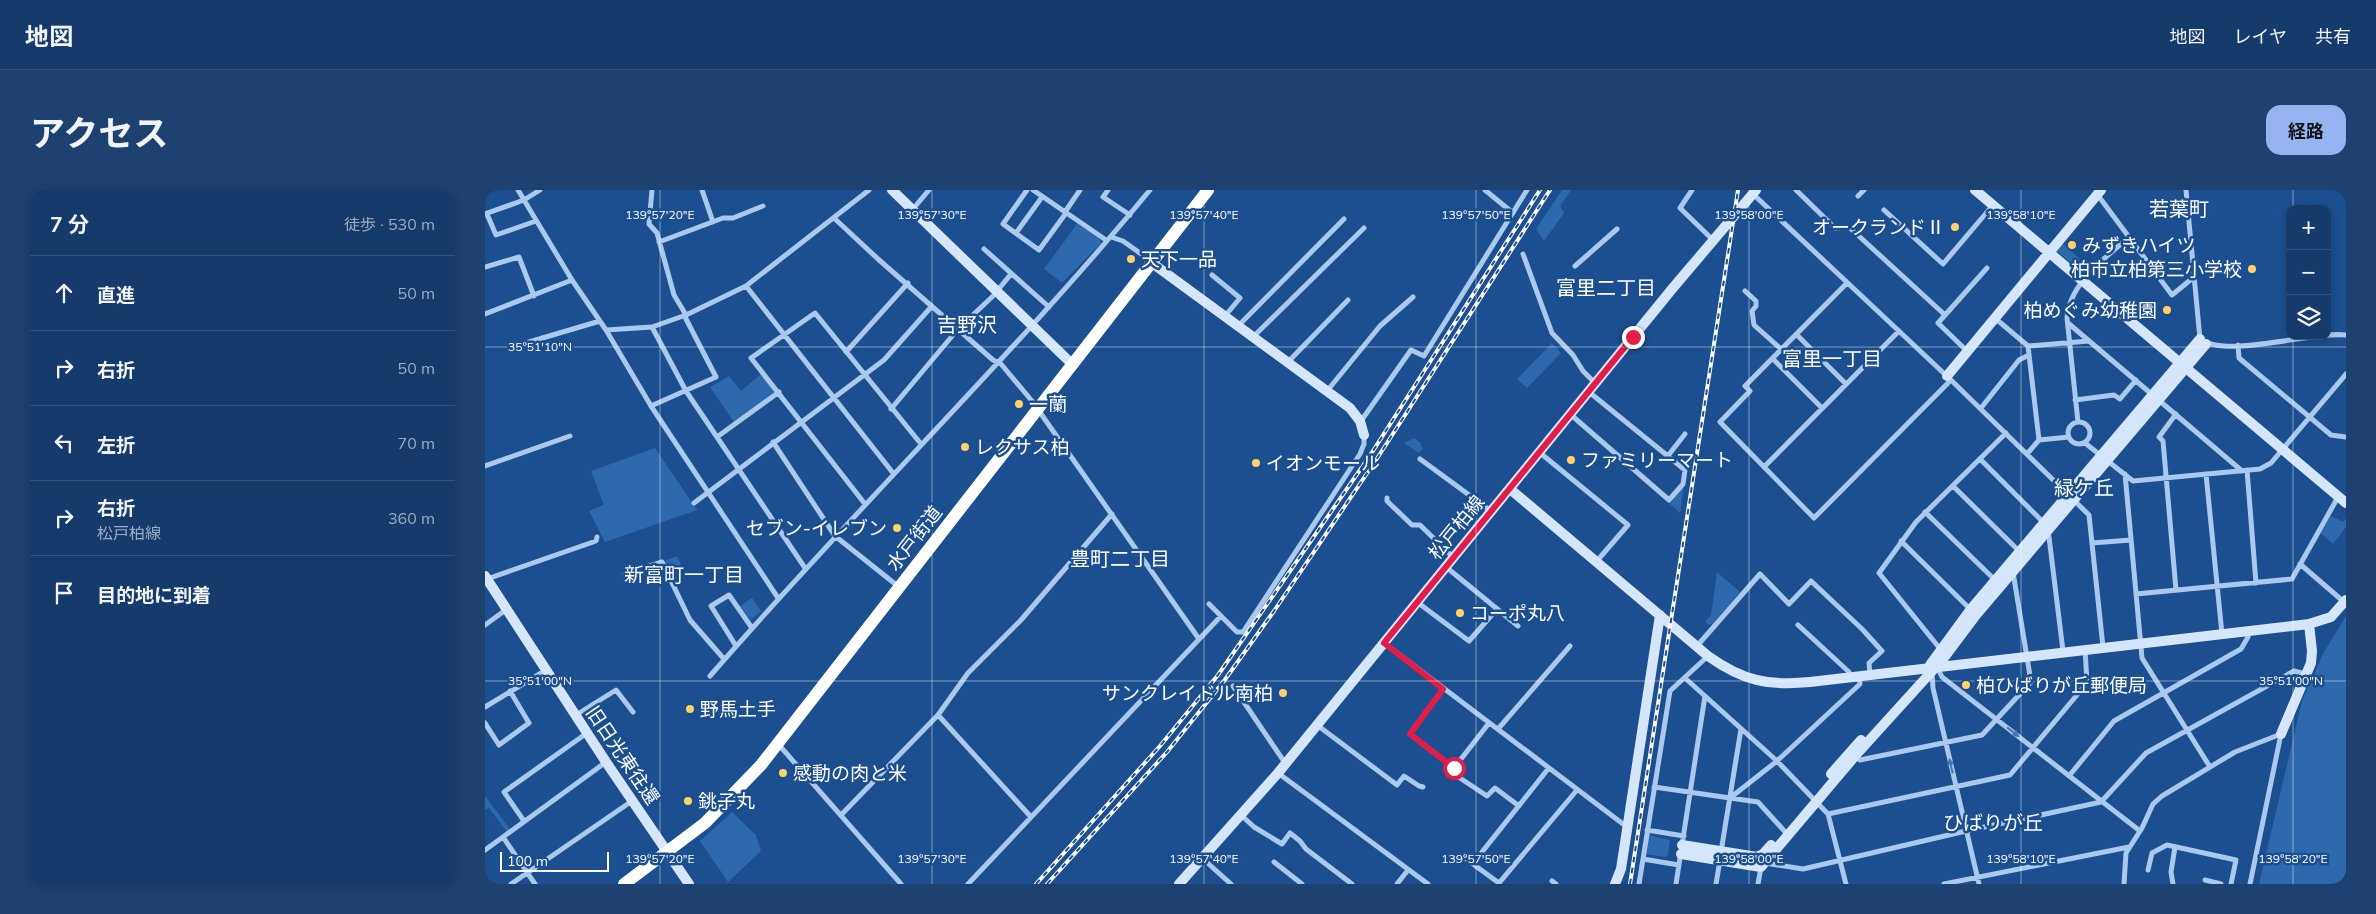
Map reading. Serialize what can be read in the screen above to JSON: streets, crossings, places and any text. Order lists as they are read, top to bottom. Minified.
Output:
{"streets":{"highway":["水戸街道"],"street":["松戸柏線","旧日光東往還"]},"crossings":[["水戸街道","旧日光東往還"]],"districts":["若葉町","富里二丁目","吉野沢","富里一丁目","緑ケ丘","豊町二丁目","新富町一丁目","ひばりが丘"],"places":["オークランドⅡ","みずきハイツ","天下一品","柏市立柏第三小学校","柏めぐみ幼稚園","一蘭","レクサス柏","ファミリーマート","イオンモール","セブン-イレブン","コーポ丸八","柏ひばりが丘郵便局","サンクレイドル南柏","野馬土手","感動の肉と米","銚子丸"],"scale_bar":"100 m","page":{"header":"地図","nav":["地図","レイヤ","共有"],"title":"アクセス","buttons":"経路","heading":["7 分","徒歩 · 530 m"],"map_buttons":["+","−"],"list":[["直進","50 m"],["右折","50 m"],["左折","70 m"],["右折","松戸柏線","360 m"],"目的地に到着"],"scale":"100 m"},"coordinates":["139°57'20\"E","139°57'30\"E","139°57'40\"E","139°57'50\"E","139°58'00\"E","139°58'10\"E","35°51'10\"N","35°51'00\"N","139°58'20\"E"]}
